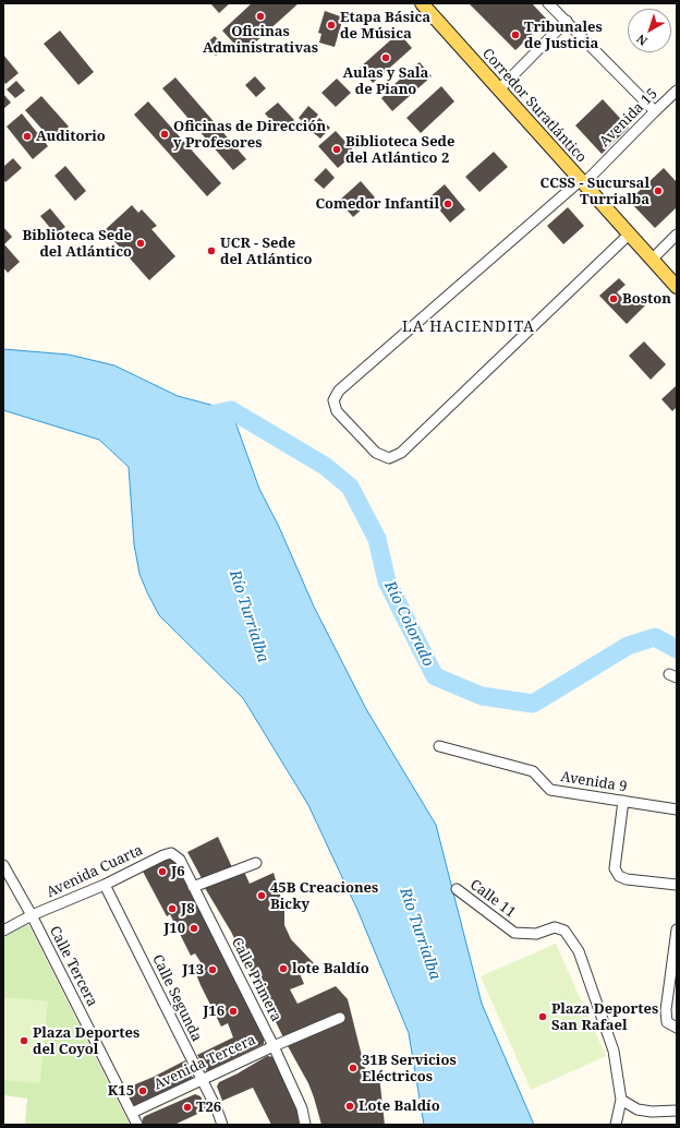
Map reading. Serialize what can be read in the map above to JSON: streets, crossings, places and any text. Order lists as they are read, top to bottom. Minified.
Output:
{"streets":{"main road":["Corredor Suratlántico"],"street":["Avenida 15","Avenida 9","Avenida Cuarta","Calle 11","Calle Tercera","Calle Primera","Calle Segunda","Avenida Tercera"]},"crossings":[["Corredor Suratlántico","Avenida 15"],["Avenida Cuarta","Calle Tercera"],["Avenida Cuarta","Calle Primera"],["Avenida Cuarta","Calle Segunda"],["Calle Tercera","Avenida Tercera"],["Calle Primera","Avenida Tercera"],["Calle Segunda","Avenida Tercera"]],"districts":["LA HACIENDITA"],"water":["Río Turrialba","Río Colorado"],"places":["Oficinas Administrativas","Etapa Básica de Música","Tribunales de Justicia","Aulas y Sala de Piano","Oficinas de Dirección y Profesores","Auditorio","Biblioteca Sede del Atlántico 2","CCSS - Sucursal Turrialba","Comedor Infantil","Biblioteca Sede del Atlántico","UCR - Sede del Atlántico","Boston","J6","45B Creaciones Bicky","J8","J10","lote Baldío","J13","J16","Plaza Deportes San Rafael","Plaza Deportes del Coyol","31B Servicios Eléctricos","K15","Lote Baldío","T26"],"north":"bottom left"}
